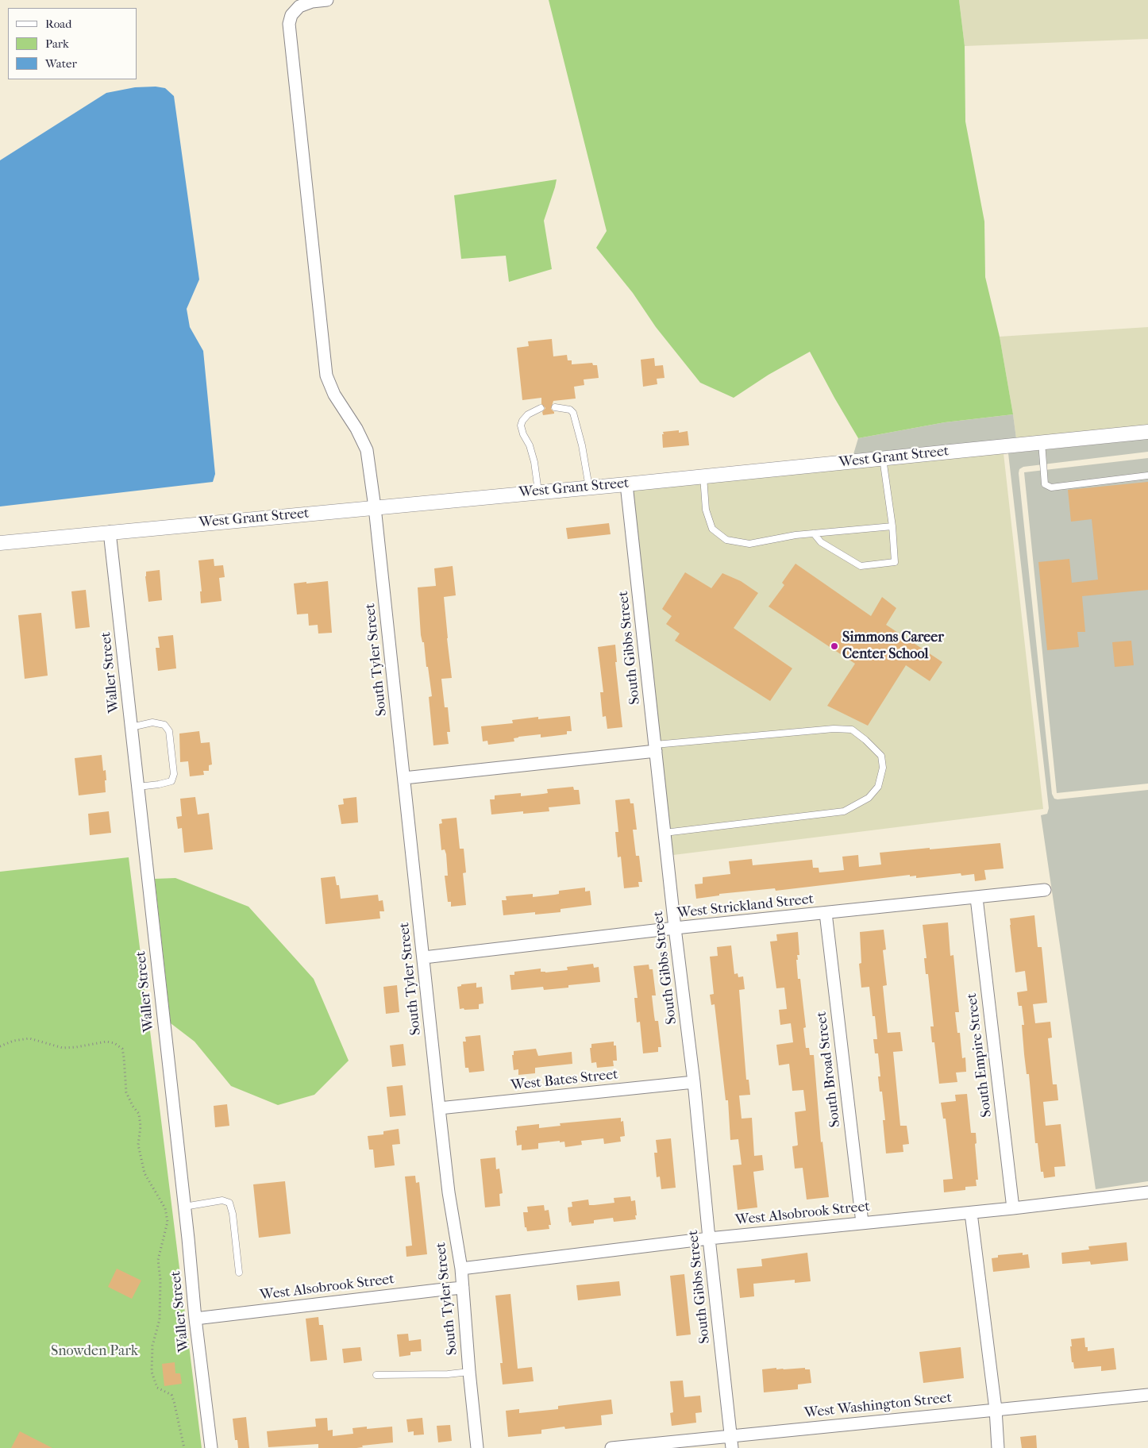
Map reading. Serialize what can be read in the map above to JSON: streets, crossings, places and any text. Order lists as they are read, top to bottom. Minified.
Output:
{"streets":{"street":["West Grant Street","South Gibbs Street","South Tyler Street","Waller Street","West Strickland Street","South Empire Street","South Broad Street","West Bates Street","West Alsobrook Street","West Washington Street"]},"crossings":[["West Grant Street","South Gibbs Street"],["West Grant Street","South Tyler Street"],["West Grant Street","Waller Street"],["South Gibbs Street","West Strickland Street"],["South Gibbs Street","West Bates Street"],["South Gibbs Street","West Alsobrook Street"],["South Gibbs Street","West Washington Street"],["South Tyler Street","West Strickland Street"],["South Tyler Street","West Bates Street"],["South Tyler Street","West Alsobrook Street"],["Waller Street","West Alsobrook Street"],["West Strickland Street","South Empire Street"],["West Strickland Street","South Broad Street"],["South Empire Street","West Alsobrook Street"],["South Broad Street","West Alsobrook Street"]],"parks":["Snowden Park"],"places":["Simmons Career Center School"],"legend":["Road","Park","Water"]}
